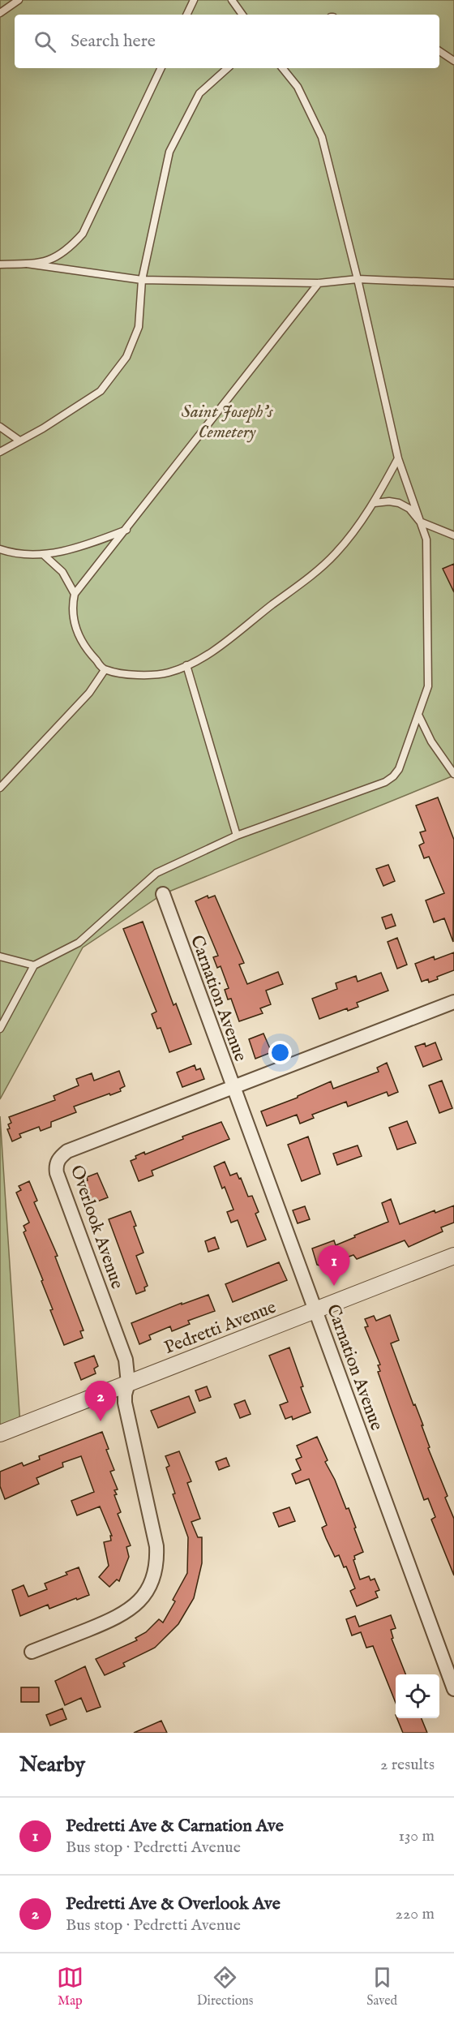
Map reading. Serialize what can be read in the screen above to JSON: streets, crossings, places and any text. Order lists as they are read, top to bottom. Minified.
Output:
{"streets":{"street":["Carnation Avenue","Overlook Avenue","Pedretti Avenue"]},"crossings":[["Carnation Avenue","Overlook Avenue"],["Carnation Avenue","Pedretti Avenue"],["Overlook Avenue","Pedretti Avenue"]],"parks":["Saint Joseph’s Cemetery"],"page":{"search":"Search here","pins":["1","2"],"heading":["Nearby","2 results"],"list":[{"mark":"1","name":"Pedretti Ave & Carnation Ave","note":"Bus stop · Pedretti Avenue","value":"130 m"},{"mark":"2","name":"Pedretti Ave & Overlook Ave","note":"Bus stop · Pedretti Avenue","value":"220 m"}],"nav":["Map","Directions","Saved"]}}
